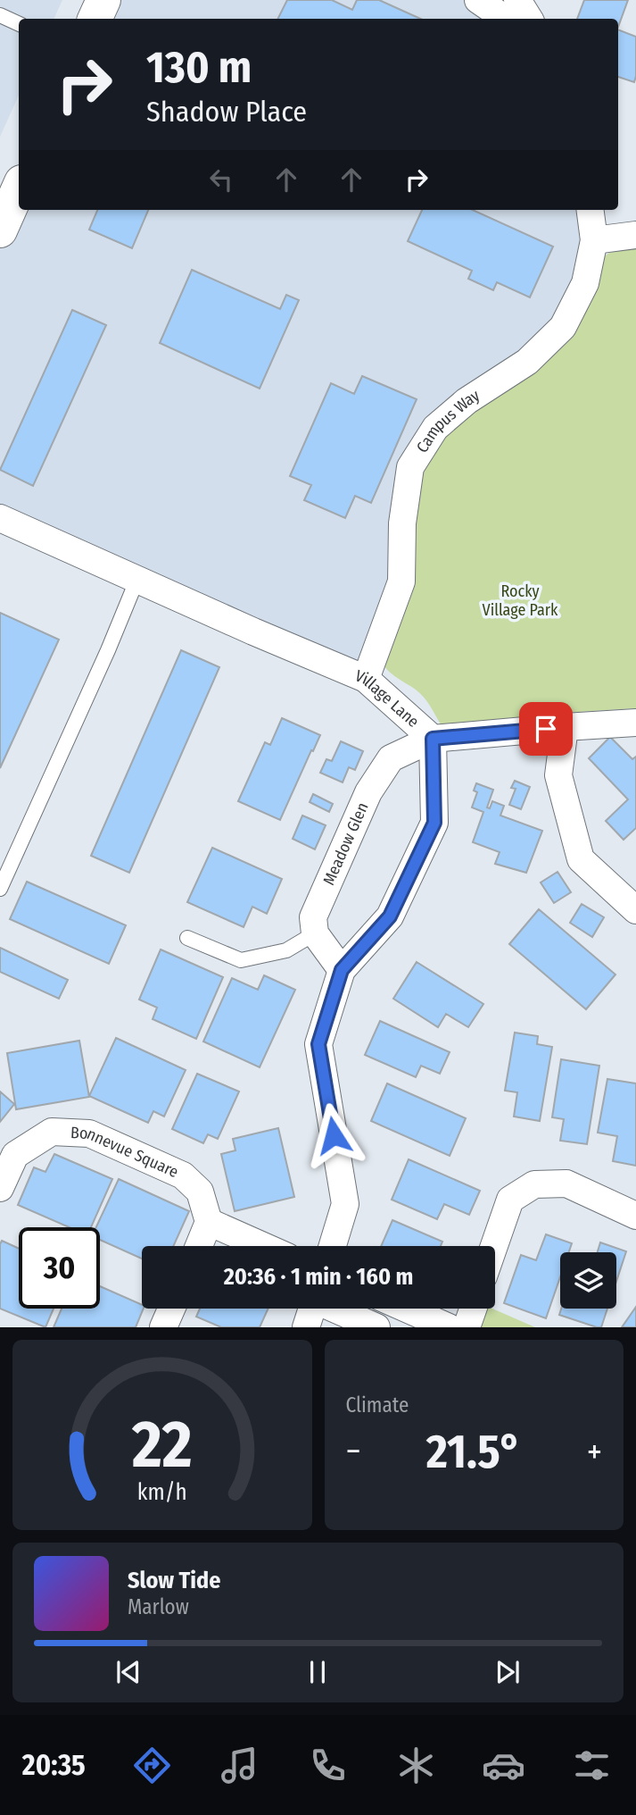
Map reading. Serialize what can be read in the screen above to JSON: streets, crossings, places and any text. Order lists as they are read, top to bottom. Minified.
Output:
{"streets":{"street":["Campus Way","Village Lane","Meadow Glen","Bonnevue Square"]},"crossings":[["Campus Way","Village Lane"],["Village Lane","Meadow Glen"]],"parks":["Rocky Village Park"],"page":{"turn":["130 m","Shadow Place"],"limit":"30","trip":"20:36 · 1 min · 160 m","tile":"Climate","heat":["−","21.5°","+"],"song":["Slow Tide","Marlow"],"tabs":"20:35","gauge":["22","km/h"]}}
